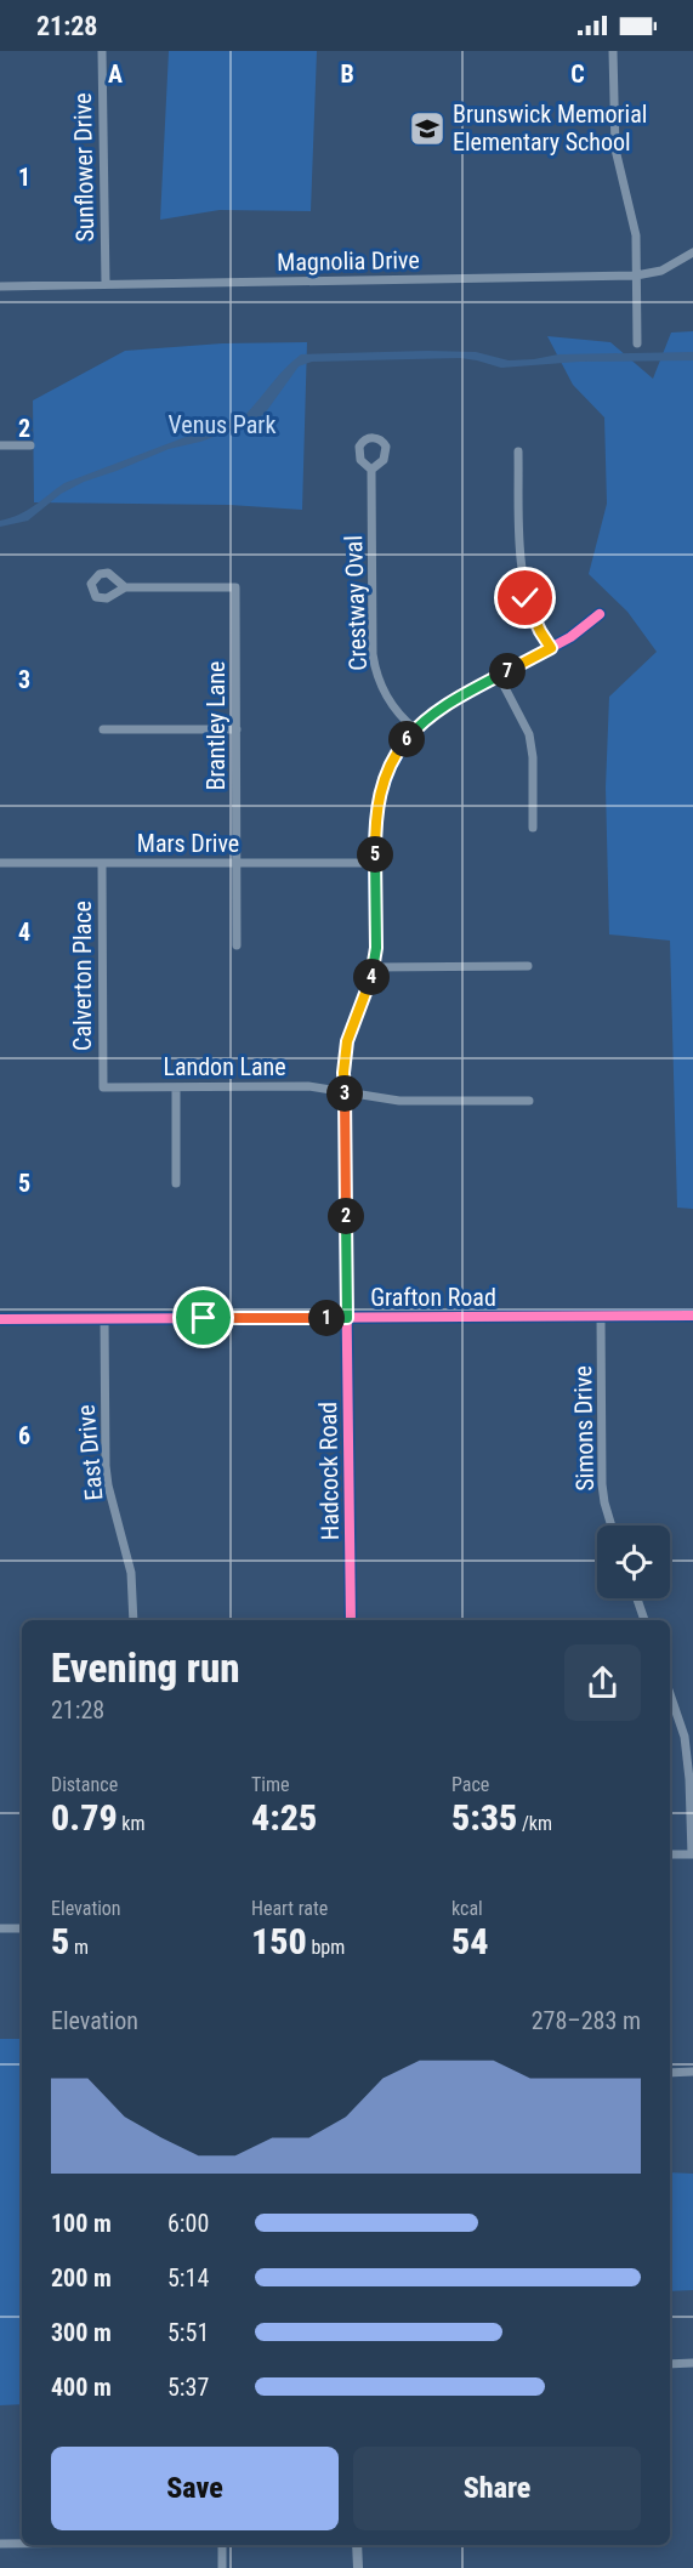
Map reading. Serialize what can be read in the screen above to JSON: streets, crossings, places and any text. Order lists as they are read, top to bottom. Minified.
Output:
{"streets":{"street":["Sunflower Drive","Magnolia Drive","Crestway Oval","Brantley Lane","Mars Drive","Calverton Place","Landon Lane","Grafton Road","Simons Drive","East Drive","Hadcock Road"]},"crossings":[["Sunflower Drive","Magnolia Drive"],["Brantley Lane","Mars Drive"],["Mars Drive","Calverton Place"],["Calverton Place","Landon Lane"],["Grafton Road","Simons Drive"],["Grafton Road","East Drive"],["Grafton Road","Hadcock Road"]],"parks":["Venus Park"],"places":{"school or university":["Brunswick Memorial Elementary School"]},"page":{"status":"21:28","pins":["7","6","5","4","3","2","1"],"heading":["Evening run","21:28"],"stats":[["Distance","0.79 km"],["Time","4:25"],["Pace","5:35 /km"],["Elevation","5 m"],["Heart rate","150 bpm"],["kcal","54"]],"chart":["Elevation","278–283 m"],"list":[{"name":"100 m","note":"6:00"},{"name":"200 m","note":"5:14"},{"name":"300 m","note":"5:51"},{"name":"400 m","note":"5:37"}],"buttons":["Save","Share"]},"grid":{"columns":["A","B","C"],"rows":["1","2","3","4","5","6"]}}
